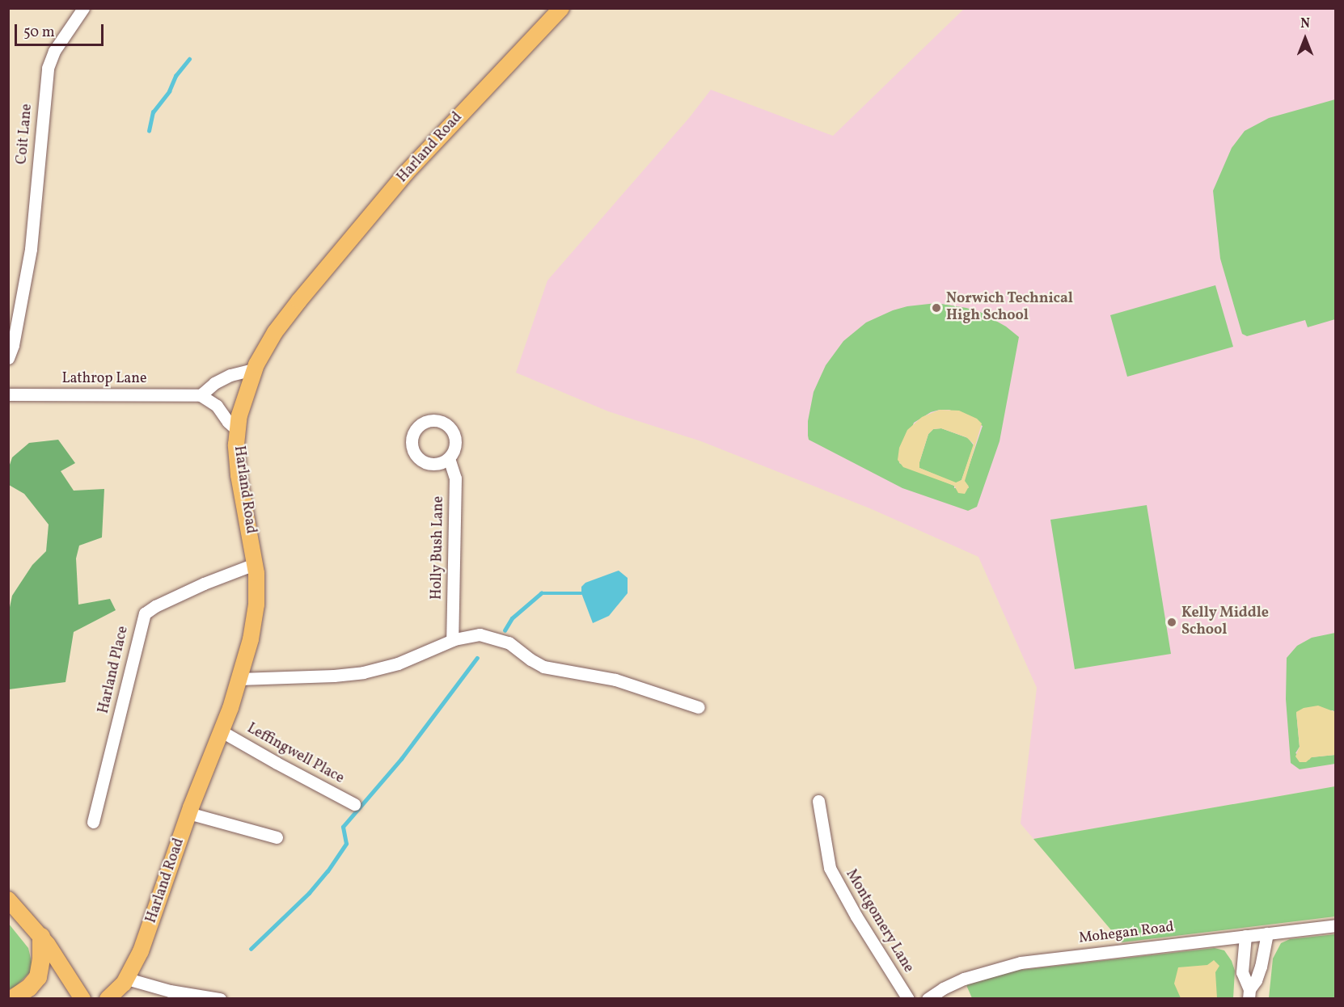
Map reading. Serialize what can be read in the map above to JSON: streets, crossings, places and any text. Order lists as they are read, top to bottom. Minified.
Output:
{"streets":{"main road":["Harland Road"],"street":["Coit Lane","Lathrop Lane","Holly Bush Lane","Harland Place","Leffingwell Place","Montgomery Lane","Mohegan Road"]},"crossings":[["Harland Road","Harland Place"],["Harland Road","Leffingwell Place"]],"places":["Norwich Technical High School","Kelly Middle School"],"scale_bar":"50 m","north":"top"}
